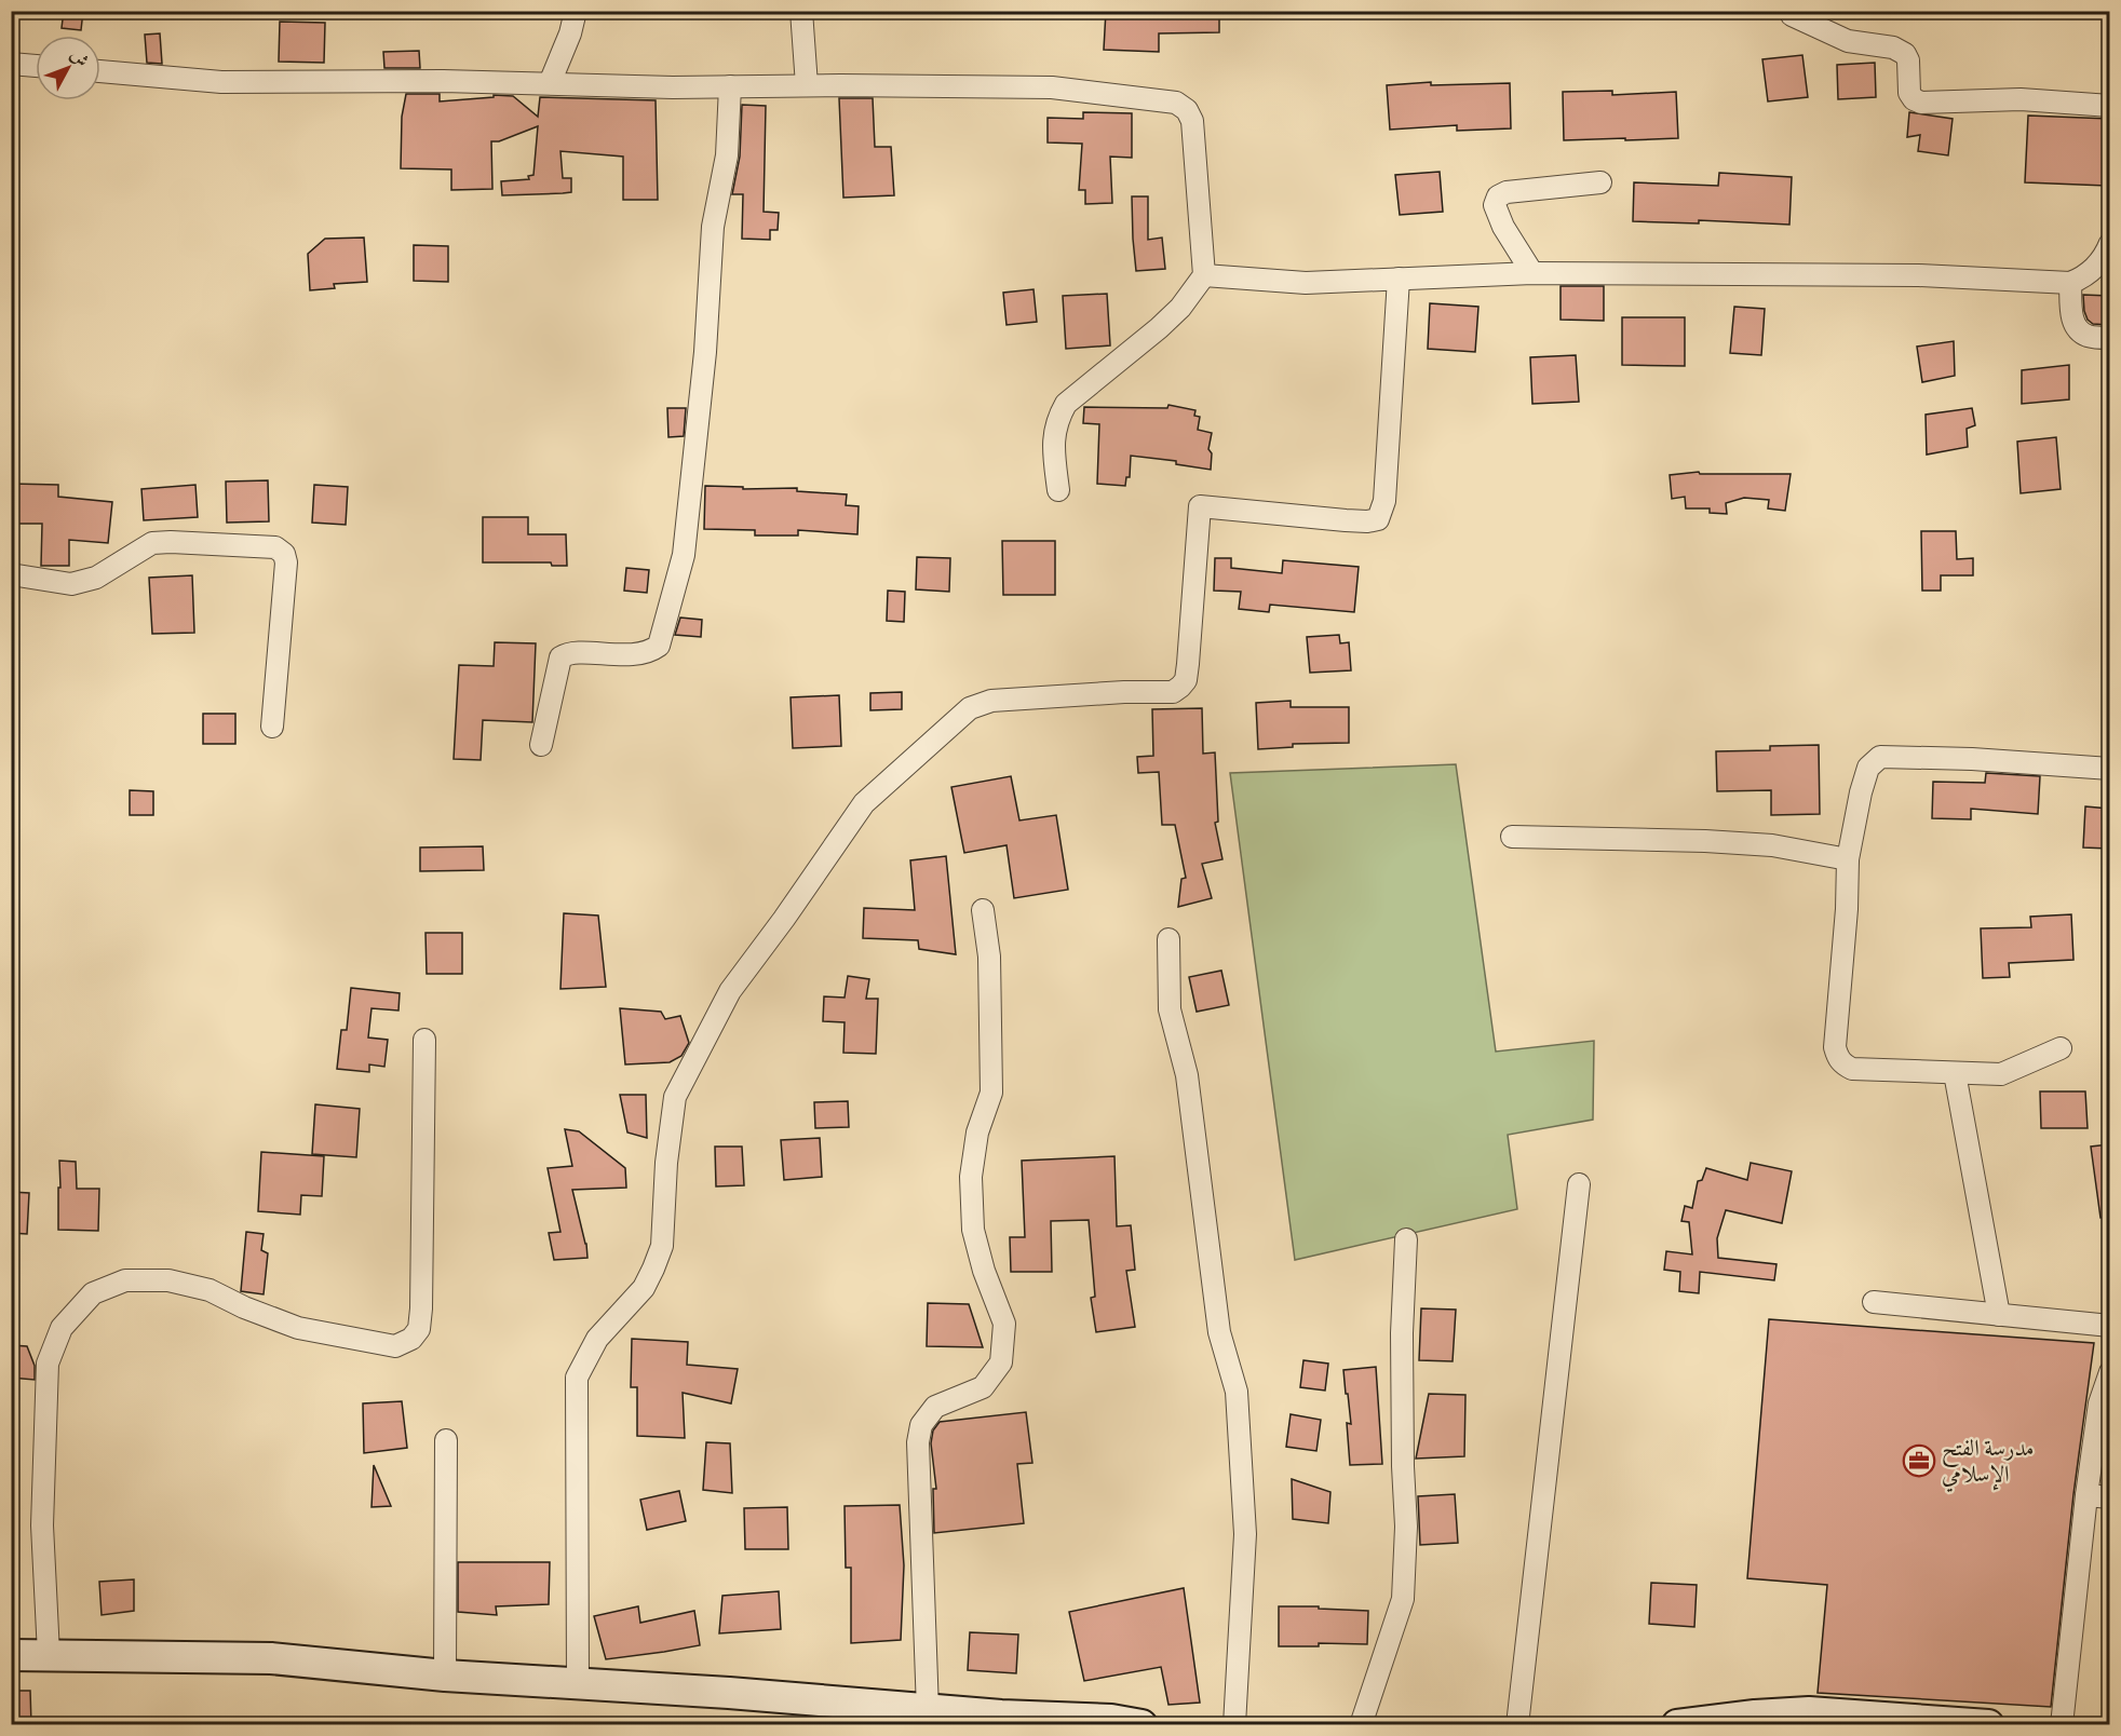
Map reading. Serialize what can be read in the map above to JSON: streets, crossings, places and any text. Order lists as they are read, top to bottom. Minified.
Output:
{"places":{"office":["مدرسة الفتح الإسلامي"]},"north":"top right"}
